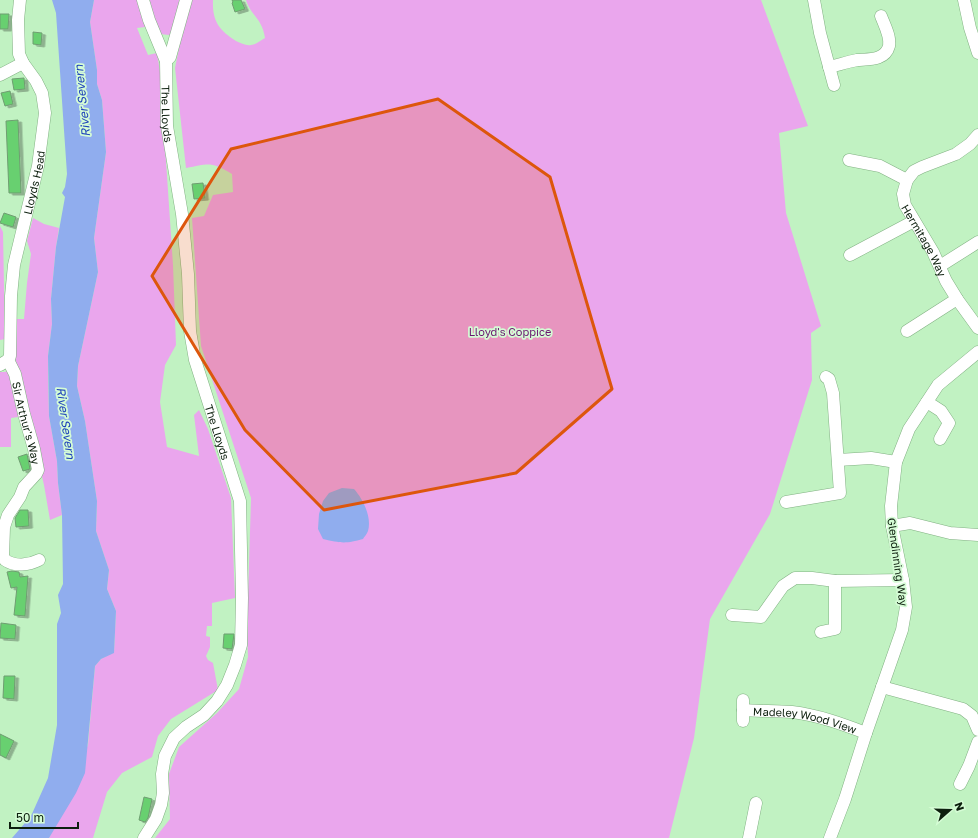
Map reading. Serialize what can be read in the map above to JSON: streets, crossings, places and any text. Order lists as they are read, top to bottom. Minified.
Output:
{"streets":{"street":["The Lloyds","Lloyds Head","Hermitage Way","Sir Arthur's Way","Glendinning Way","Madeley Wood View"]},"crossings":[["Lloyds Head","Sir Arthur's Way"],["Glendinning Way","Madeley Wood View"]],"water":["River Severn"],"parks":["Lloyd's Coppice"],"scale_bar":"50 m","north":"right"}
